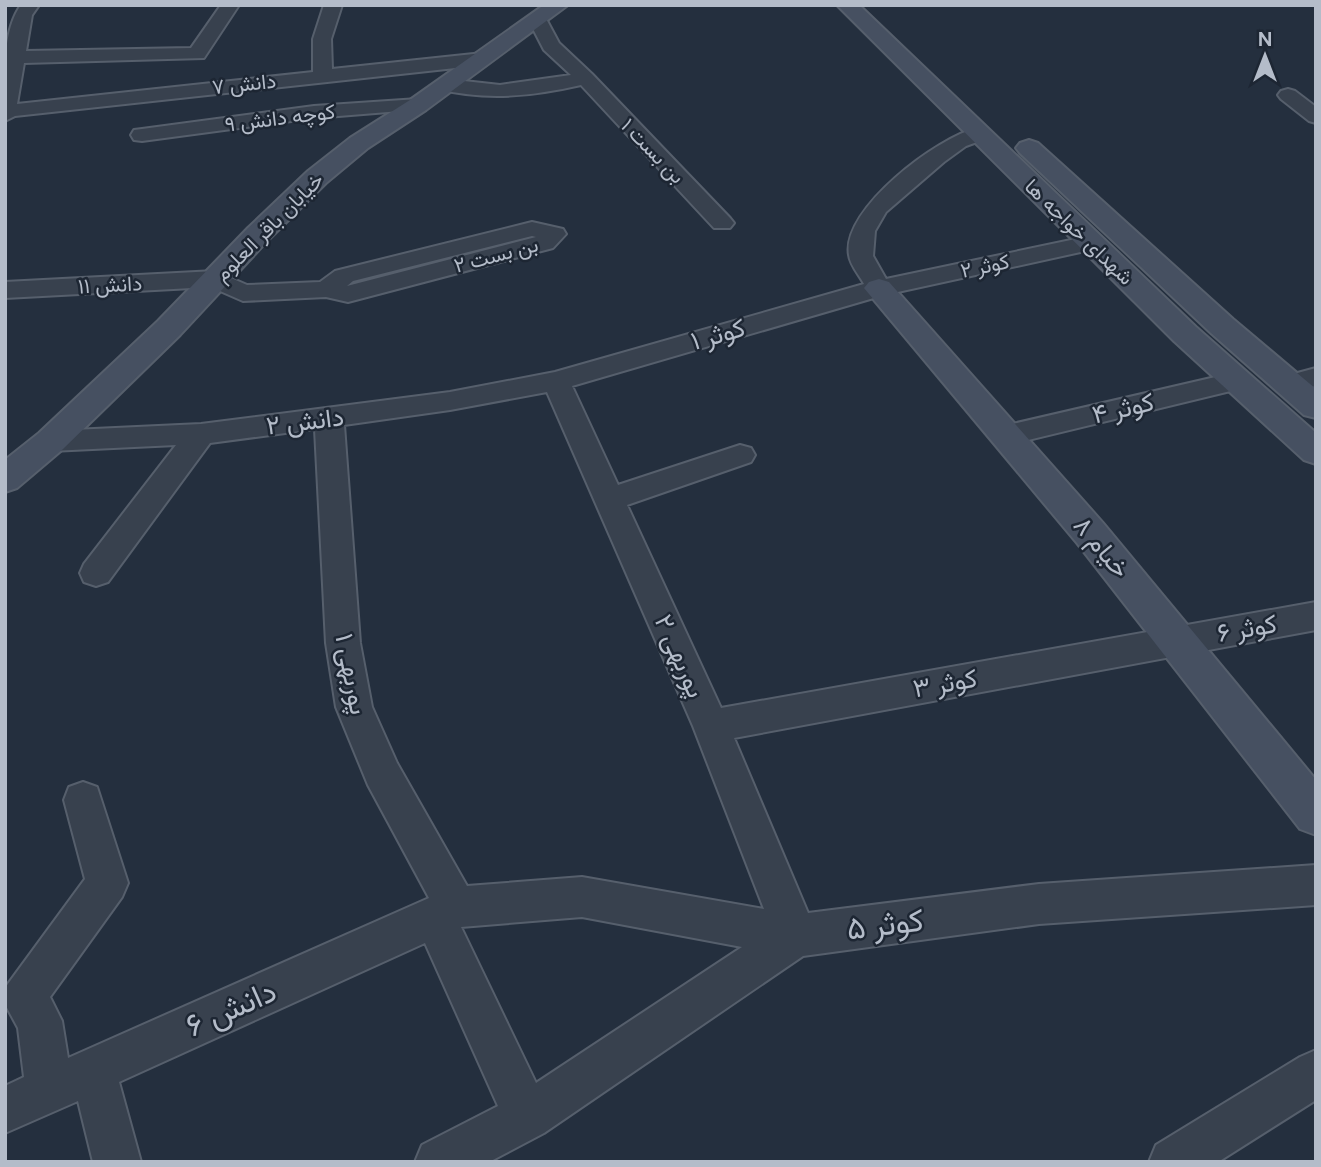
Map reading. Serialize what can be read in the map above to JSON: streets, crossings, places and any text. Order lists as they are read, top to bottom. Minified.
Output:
{"streets":{"street":["دانش ۷","کوچه دانش ۹","بن بست ۱","خیابان باقر العلوم","شهدای خواجه ها","بن بست ۲","کوثر ۲","دانش ۱۱","کوثر ۱","کوثر ۴","دانش ۲","خیام ۸","کوثر ۶","پوربهی ۲","پوربهی ۱","کوثر ۳","کوثر ۵","دانش ۶"]},"crossings":[["دانش ۷","خیابان باقر العلوم"],["کوچه دانش ۹","خیابان باقر العلوم"],["بن بست ۱","خیابان باقر العلوم"],["خیابان باقر العلوم","بن بست ۲"],["خیابان باقر العلوم","دانش ۱۱"],["خیابان باقر العلوم","دانش ۲"],["شهدای خواجه ها","کوثر ۲"],["شهدای خواجه ها","کوثر ۴"],["بن بست ۲","دانش ۱۱"],["کوثر ۲","کوثر ۱"],["کوثر ۲","خیام ۸"],["کوثر ۱","دانش ۲"],["کوثر ۱","خیام ۸"],["کوثر ۱","پوربهی ۲"],["کوثر ۴","خیام ۸"],["دانش ۲","پوربهی ۲"],["دانش ۲","پوربهی ۱"],["خیام ۸","کوثر ۶"],["خیام ۸","کوثر ۳"],["کوثر ۶","کوثر ۳"],["پوربهی ۲","کوثر ۳"],["پوربهی ۲","کوثر ۵"],["پوربهی ۱","کوثر ۵"],["پوربهی ۱","دانش ۶"],["کوثر ۵","دانش ۶"]],"north":"top"}
